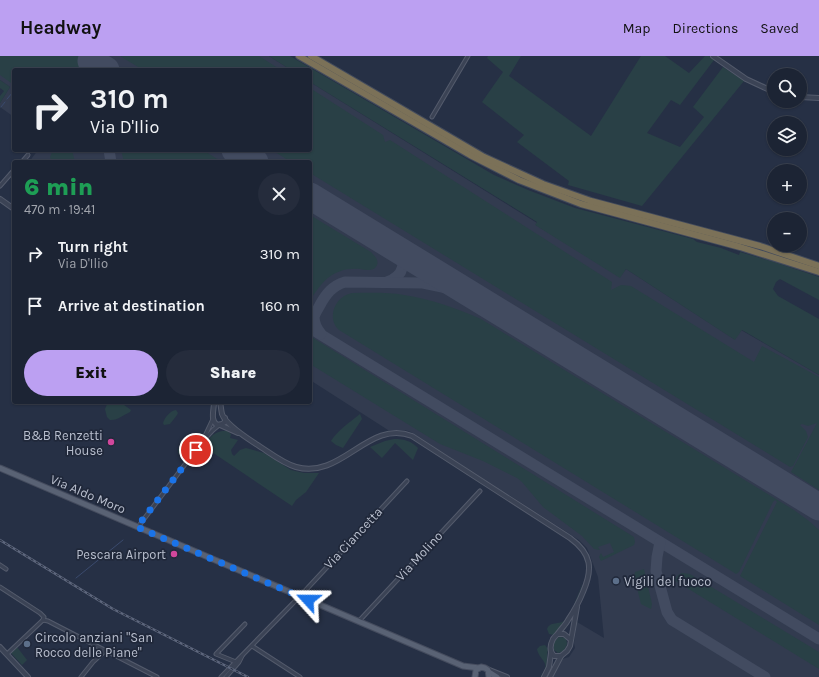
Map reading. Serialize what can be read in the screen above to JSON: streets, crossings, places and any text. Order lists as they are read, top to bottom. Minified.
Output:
{"streets":{"main road":["Via Aldo Moro"],"street":["Via Ciancetta","Via Molino"]},"crossings":[["Via Aldo Moro","Via Ciancetta"],["Via Aldo Moro","Via Molino"]],"places":["B&B Renzetti House","Pescara Airport","Vigili del fuoco","Circolo anziani \"San Rocco delle Piane\""],"page":{"header":"Headway","nav":["Map","Directions","Saved"],"map_buttons":["+","−"],"turn":["310 m","Via D'Ilio"],"heading":["6 min","470 m · 19:41"],"list":[{"name":"Turn right","note":"Via D'Ilio","value":"310 m"},{"name":"Arrive at destination","value":"160 m"}],"buttons":["Exit","Share"]}}
